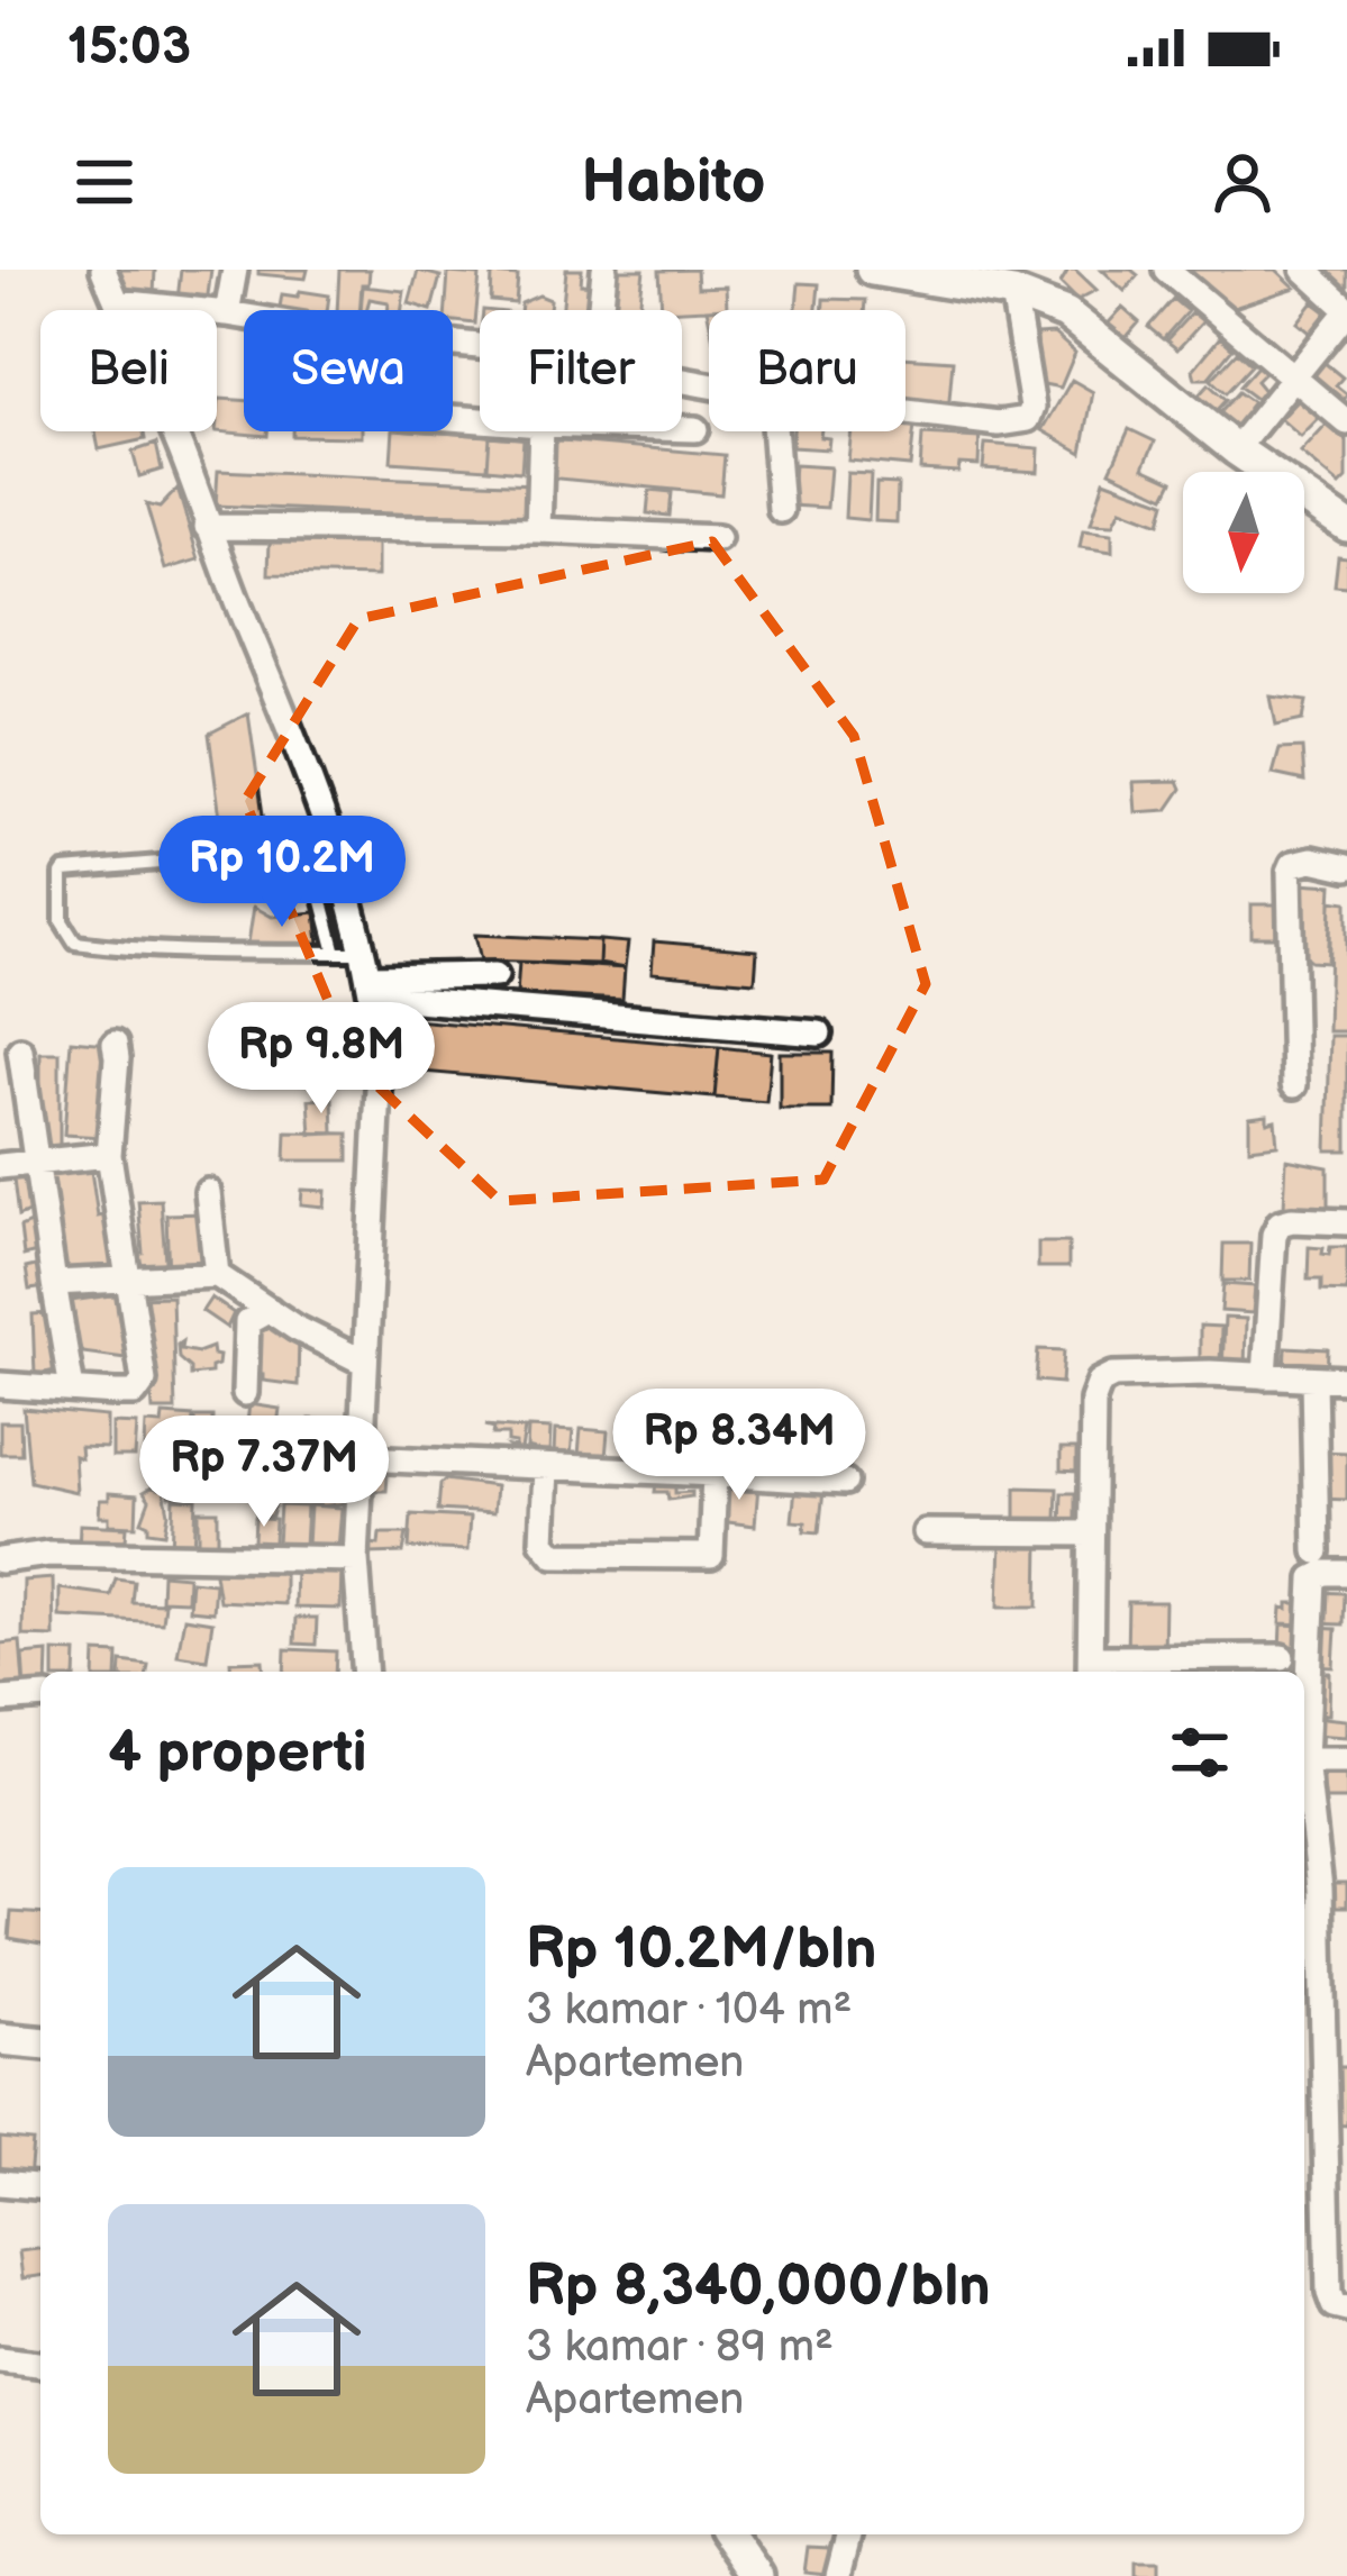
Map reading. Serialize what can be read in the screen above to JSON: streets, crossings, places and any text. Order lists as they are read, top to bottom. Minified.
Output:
{"north":"bottom","page":{"status":"15:03","header":"Habito","chip":["Beli","Sewa","Filter","Baru"],"price":["Rp 10.2M","Rp 9.8M","Rp 8.34M","Rp 7.37M"],"heading":"4 properti","list":[{"name":"Rp 10.2M/bln","note":"3 kamar · 104 m² · Apartemen"},{"name":"Rp 8,340,000/bln","note":"3 kamar · 89 m² · Apartemen"}]}}
